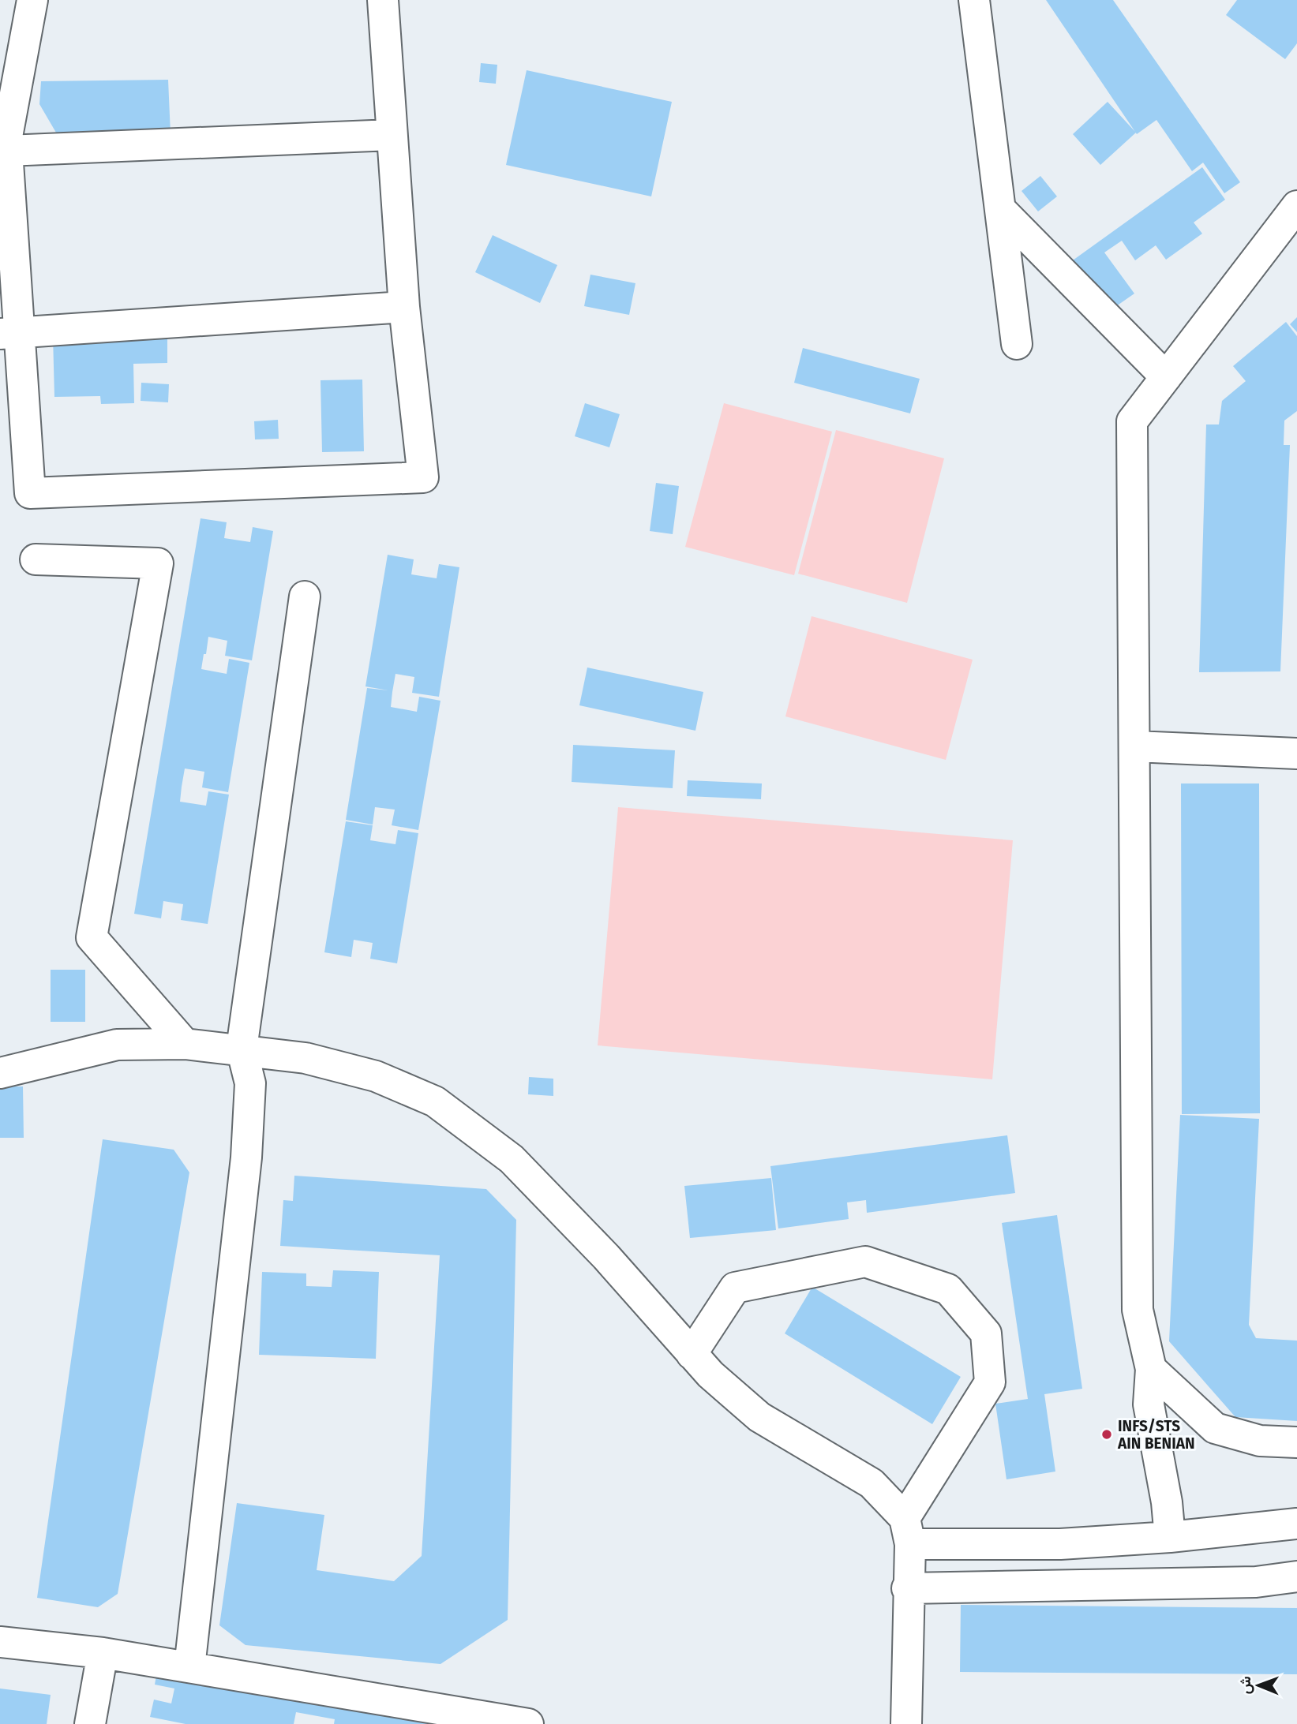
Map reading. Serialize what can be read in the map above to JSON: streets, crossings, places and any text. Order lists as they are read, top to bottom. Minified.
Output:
{"places":["INFS/STS AIN BENIAN"],"north":"left"}
